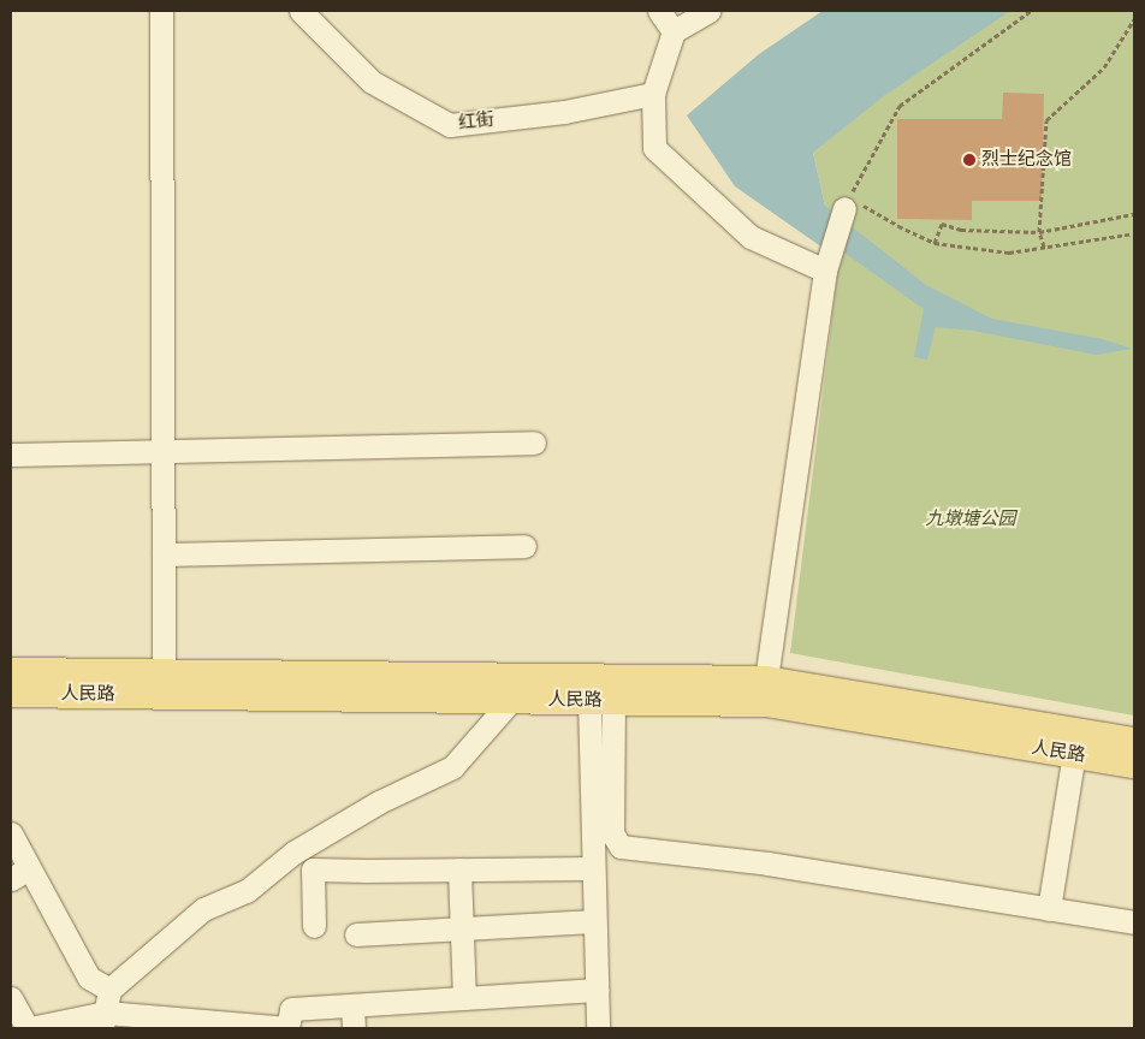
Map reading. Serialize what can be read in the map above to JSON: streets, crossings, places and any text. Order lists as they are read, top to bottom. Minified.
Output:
{"streets":{"main road":["人民路"],"street":["红街"]},"parks":["九墩塘公园"],"places":["烈士纪念馆"]}
